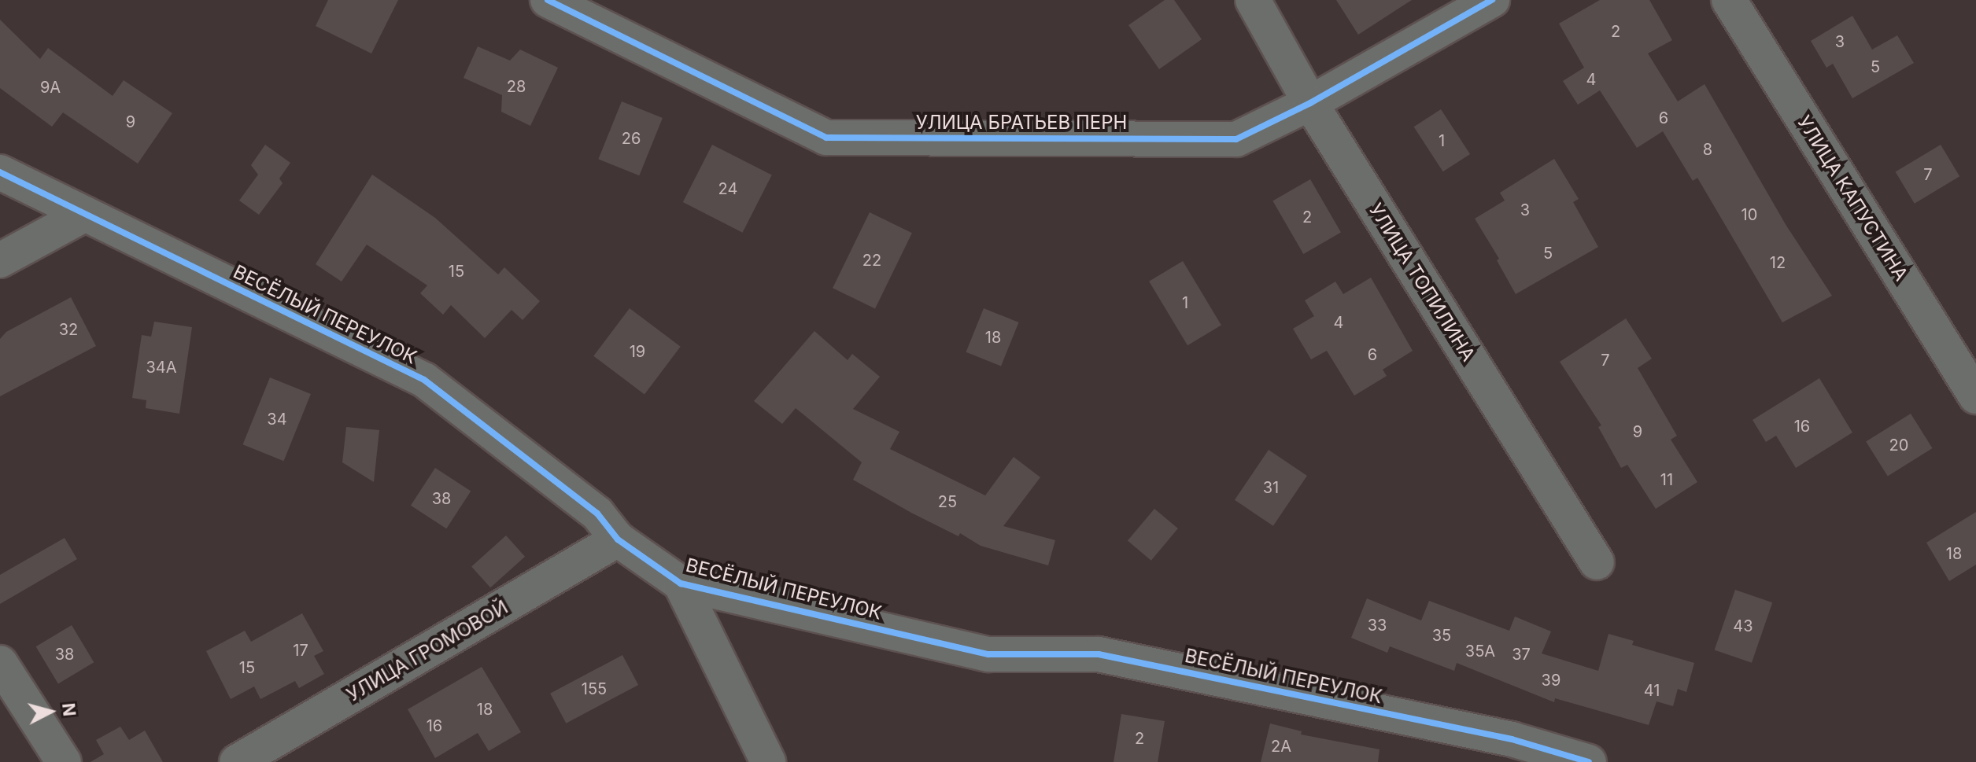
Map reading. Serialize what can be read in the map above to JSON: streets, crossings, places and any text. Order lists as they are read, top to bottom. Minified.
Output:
{"streets":{"street":["УЛИЦА БРАТЬЕВ ПЕРН","УЛИЦА КАПУСТИНА","УЛИЦА ТОПИЛИНА","ВЕСЁЛЫЙ ПЕРЕУЛОК","УЛИЦА ГРОМОВОЙ"]},"crossings":[["УЛИЦА БРАТЬЕВ ПЕРН","УЛИЦА ТОПИЛИНА"],["ВЕСЁЛЫЙ ПЕРЕУЛОК","УЛИЦА ГРОМОВОЙ"]],"house_numbers":["2","3","5","4","28","9А","6","9","26","1","8","7","24","3","10","2","5","22","12","15","1","4","32","18","19","6","7","34А","34","16","9","20","11","31","38","25","18","33","43","35","17","35А","38","37","15","39","155","41","18","16","2","2А"],"north":"right"}
